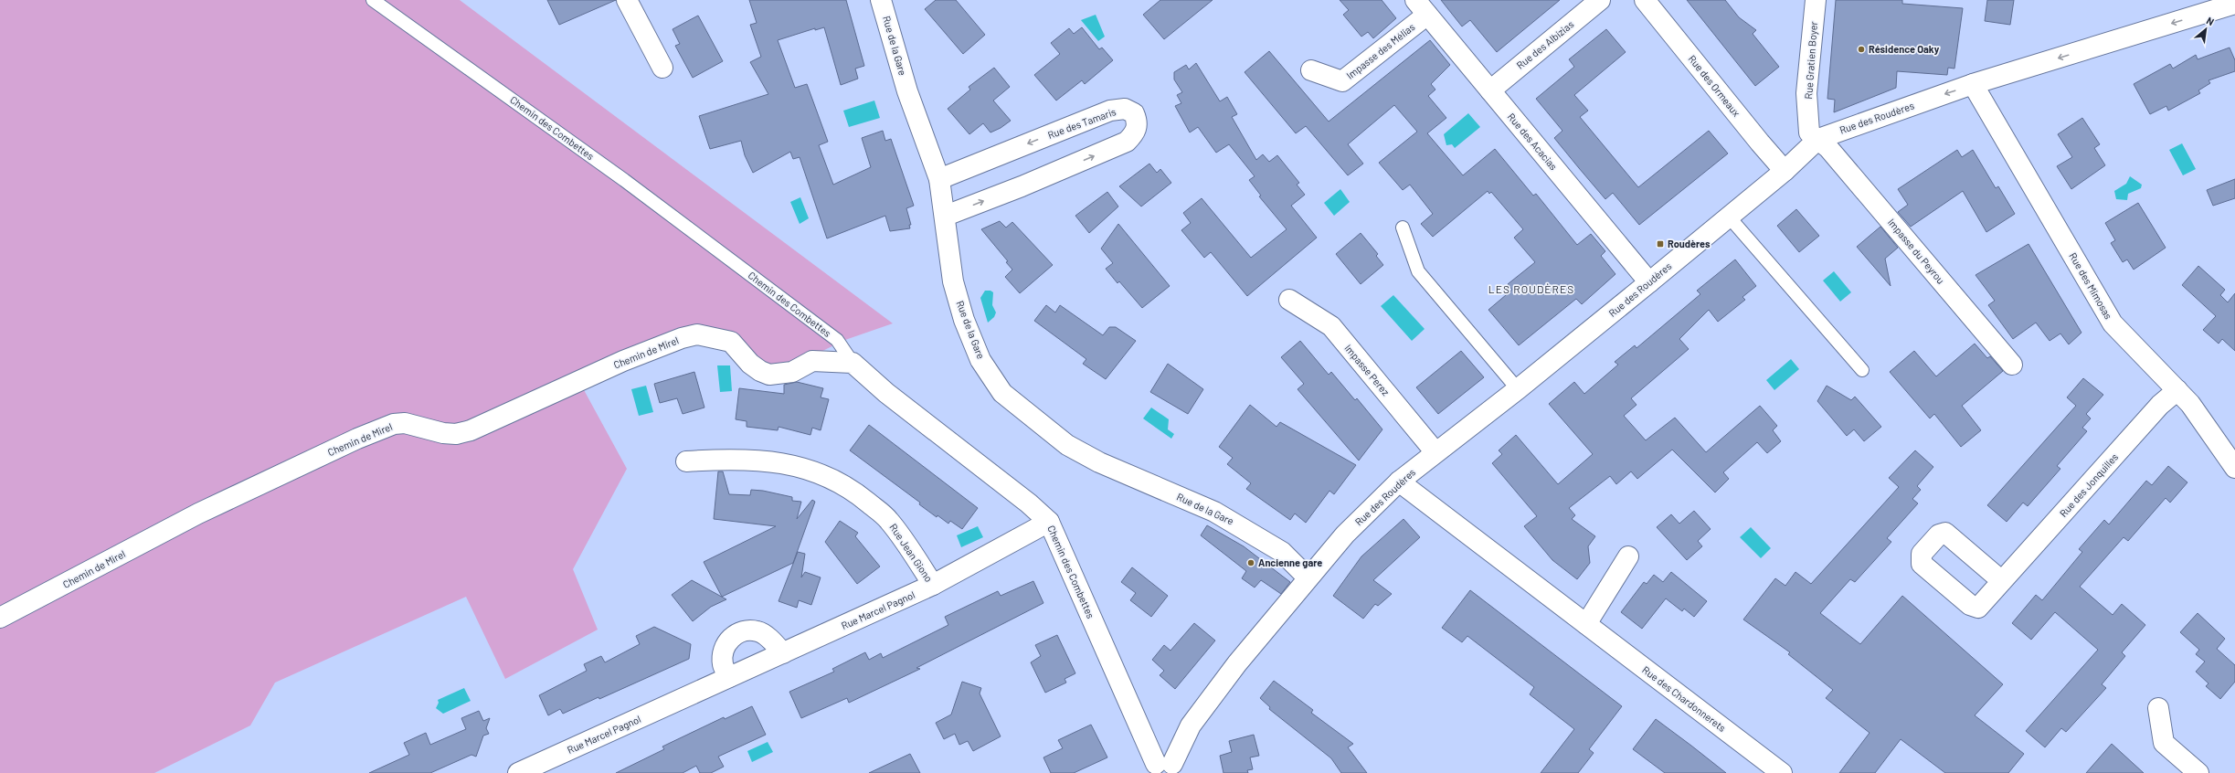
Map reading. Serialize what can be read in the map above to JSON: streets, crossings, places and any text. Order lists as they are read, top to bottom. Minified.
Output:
{"streets":{"street":["Rue des Albizias","Rue de la Gare","Impasse des Mélias","Rue Gratien Boyer","Rue des Ormeaux","Rue des Roudères","Rue des Tamaris","Chemin des Combettes","Rue des Acacias","Impasse du Peyrou","Rue des Mimosas","Chemin de Mirel","Impasse Perez","Rue des Jonquilles","Rue Jean Giono","Rue Marcel Pagnol","Rue des Chardonnerets"]},"crossings":[["Rue des Albizias","Rue des Acacias"],["Rue de la Gare","Rue des Roudères"],["Rue de la Gare","Rue des Tamaris"],["Impasse des Mélias","Rue des Acacias"],["Rue Gratien Boyer","Rue des Roudères"],["Rue Gratien Boyer","Impasse du Peyrou"],["Rue des Ormeaux","Rue des Roudères"],["Rue des Roudères","Chemin des Combettes"],["Rue des Roudères","Rue des Acacias"],["Rue des Roudères","Impasse du Peyrou"],["Rue des Roudères","Rue des Mimosas"],["Rue des Roudères","Impasse Perez"],["Rue des Roudères","Rue des Chardonnerets"],["Chemin des Combettes","Chemin de Mirel"],["Chemin des Combettes","Rue Marcel Pagnol"],["Rue des Mimosas","Rue des Jonquilles"],["Rue Jean Giono","Rue Marcel Pagnol"]],"districts":["LES ROUDÈRES"],"places":{"other":["Résidence Oaky","Ancienne gare"],"transit":["Roudères"]},"north":"top right"}
